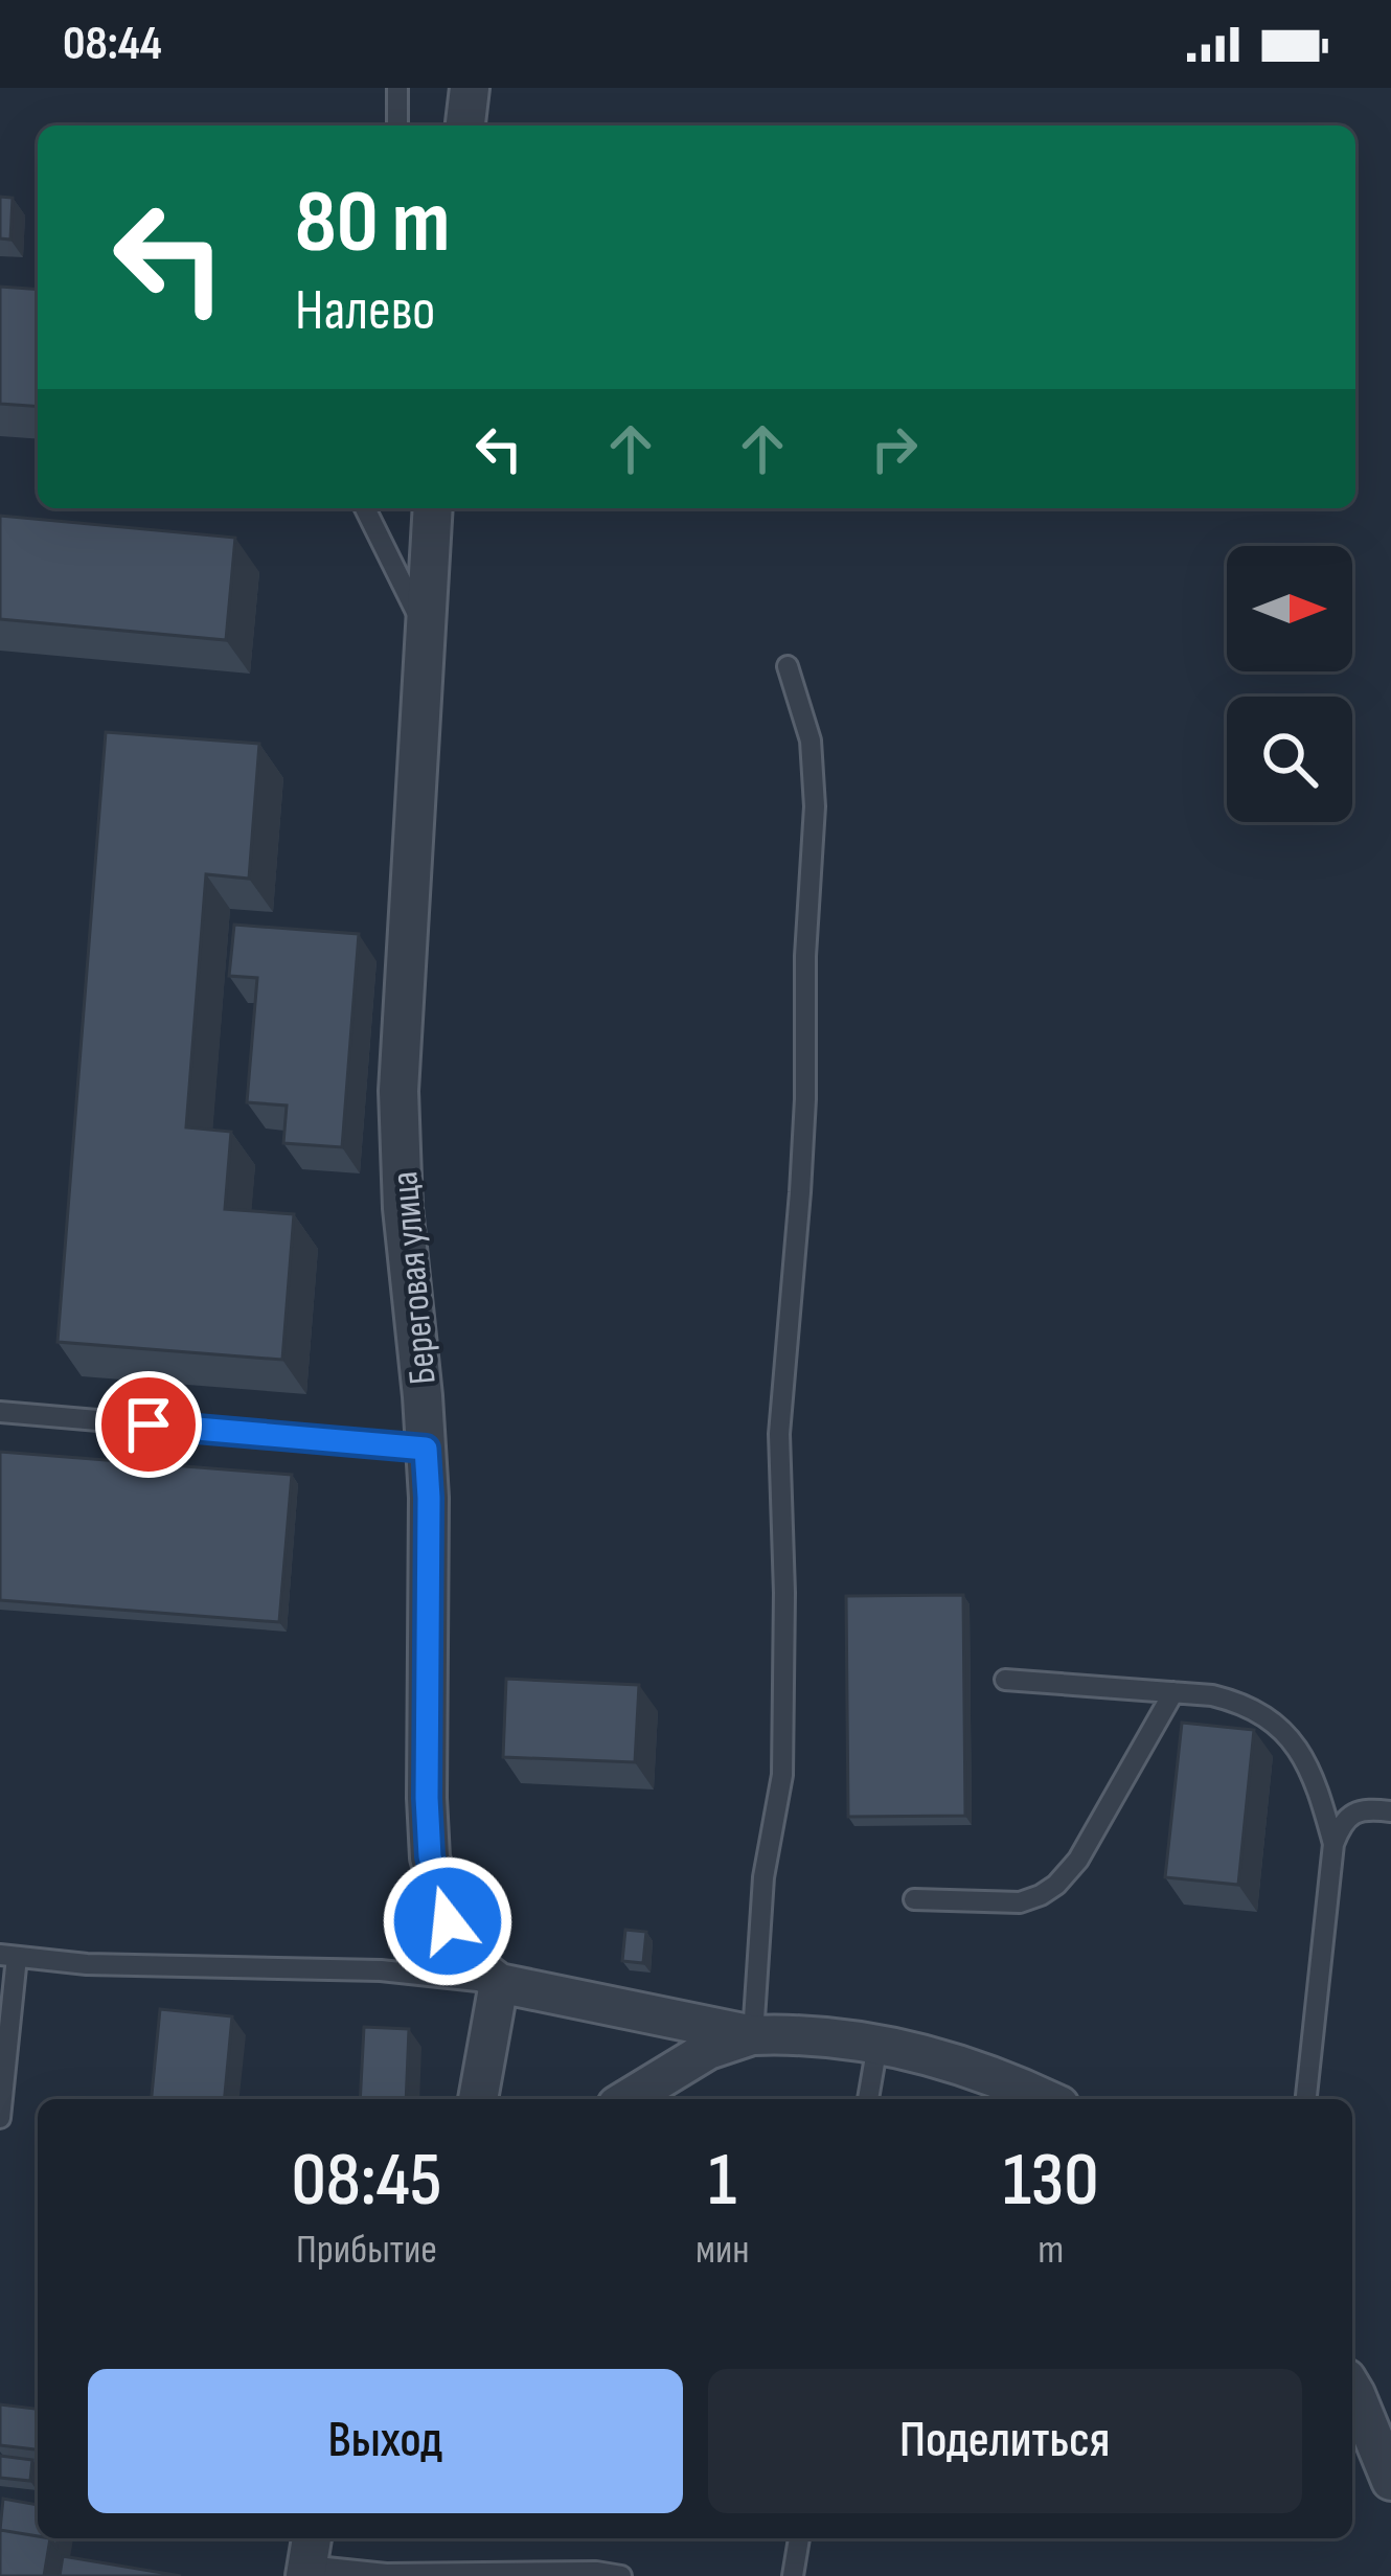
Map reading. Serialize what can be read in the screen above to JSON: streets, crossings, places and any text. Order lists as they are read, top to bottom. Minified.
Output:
{"streets":{"street":["Береговая улица"]},"north":"right","page":{"status":"08:44","turn":["80 m","Налево"],"eta":["08:45","Прибытие","1","мин","130","m"],"buttons":["Выход","Поделиться"]}}
